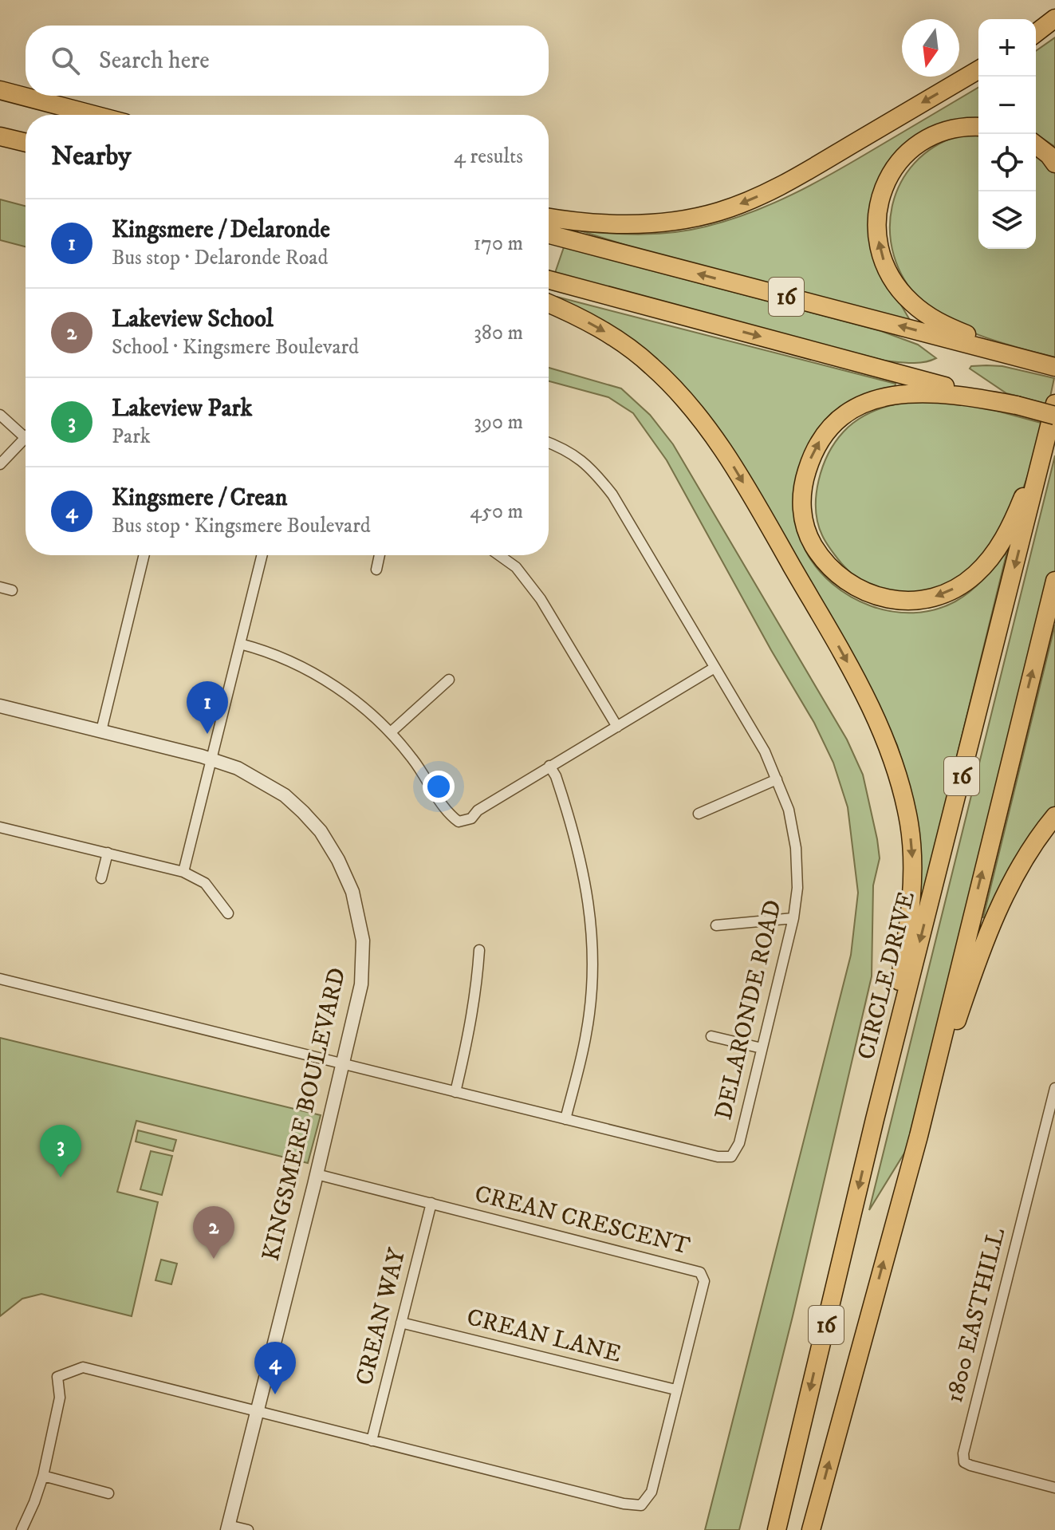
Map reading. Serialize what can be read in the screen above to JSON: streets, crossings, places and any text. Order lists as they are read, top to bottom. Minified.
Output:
{"streets":{"highway":["16","CIRCLE DRIVE"],"street":["DELARONDE ROAD","KINGSMERE BOULEVARD","CREAN CRESCENT","1800 EASTHILL","CREAN WAY","CREAN LANE"]},"crossings":[["DELARONDE ROAD","KINGSMERE BOULEVARD"],["KINGSMERE BOULEVARD","CREAN CRESCENT"],["CREAN CRESCENT","CREAN WAY"],["CREAN CRESCENT","CREAN LANE"],["CREAN WAY","CREAN LANE"]],"north":"bottom","page":{"map_buttons":["+","−"],"search":"Search here","heading":["Nearby","4 results"],"list":[{"mark":"1","name":"Kingsmere / Delaronde","note":"Bus stop · Delaronde Road","value":"170 m"},{"mark":"2","name":"Lakeview School","note":"School · Kingsmere Boulevard","value":"380 m"},{"mark":"3","name":"Lakeview Park","note":"Park","value":"390 m"},{"mark":"4","name":"Kingsmere / Crean","note":"Bus stop · Kingsmere Boulevard","value":"450 m"}],"pins":["1","3","2","4"]}}
